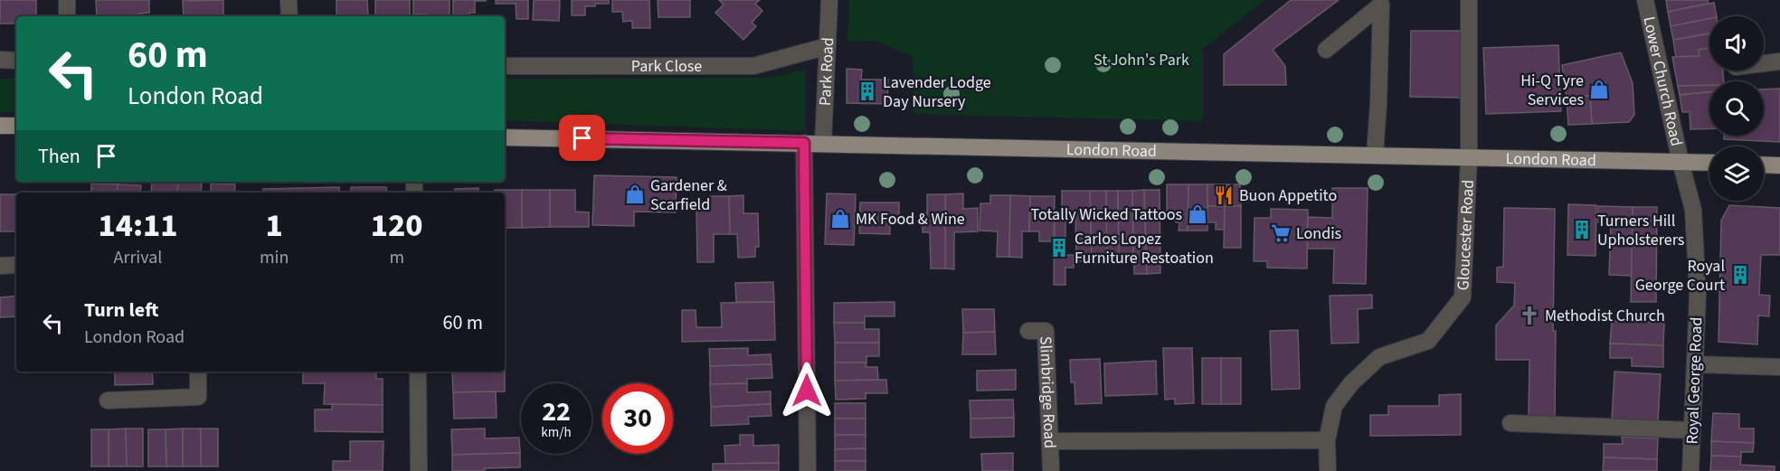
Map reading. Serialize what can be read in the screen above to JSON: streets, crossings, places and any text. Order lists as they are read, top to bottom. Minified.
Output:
{"streets":{"main road":["London Road"],"street":["Park Close","Park Road","Lower Church Road","Gloucester Road","Royal George Road","Slimbridge Road"]},"crossings":[["Park Close","Park Road"],["Park Road","London Road"],["Lower Church Road","London Road"],["Lower Church Road","Royal George Road"],["London Road","Gloucester Road"],["London Road","Royal George Road"]],"parks":["St John's Park"],"places":{"shop":["Hi-Q Tyre Services","Gardener & Scarfield","Totally Wicked Tattoos","MK Food & Wine"],"building":["Lavender Lodge Day Nursery","Turners Hill Upholsterers","Carlos Lopez Furniture Restoation","Royal George Court"],"restaurant":["Buon Appetito"],"supermarket":["Londis"],"church":["Methodist Church"]},"page":{"turn":["60 m","London Road"],"then":"Then","eta":["14:11","Arrival","1","min","120","m"],"list":[{"name":"Turn left","note":"London Road","value":"60 m"}],"speed":"22 km/h","limit":"30"}}
